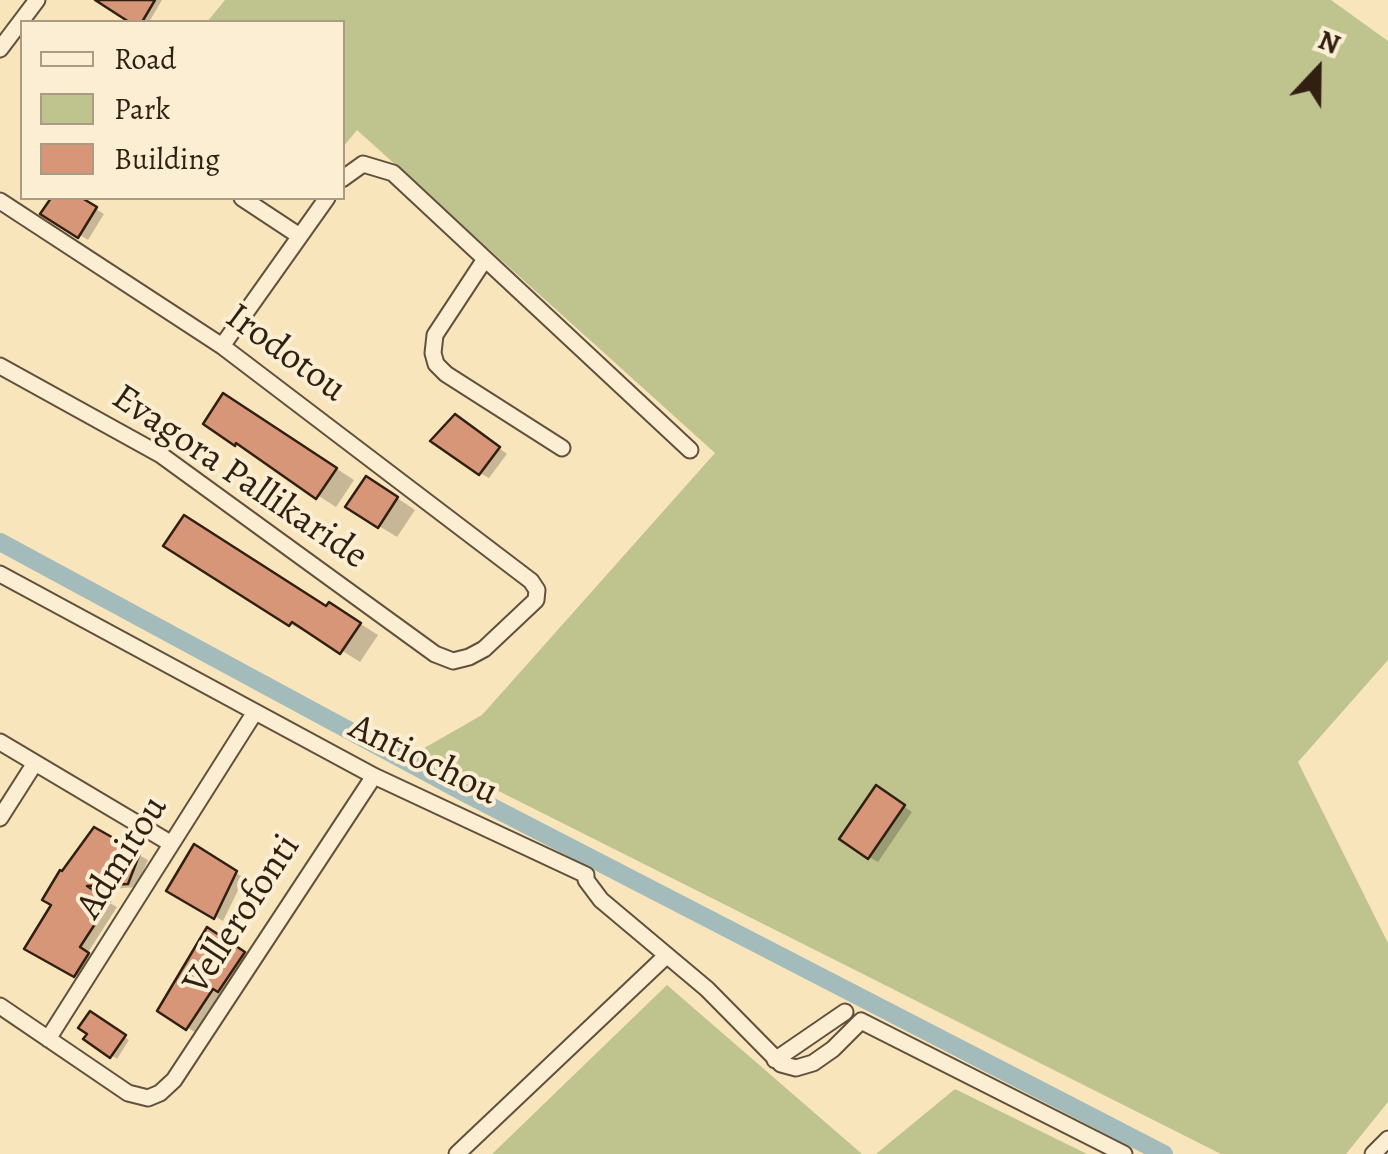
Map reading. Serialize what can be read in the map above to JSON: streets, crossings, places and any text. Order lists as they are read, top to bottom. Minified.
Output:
{"streets":{"street":["Irodotou","Evagora Pallikaride","Antiochou","Admitou","Vellerofonti"]},"crossings":[["Irodotou","Evagora Pallikaride"],["Antiochou","Admitou"],["Antiochou","Vellerofonti"],["Admitou","Vellerofonti"]],"legend":["Road","Park","Building"],"north":"top"}
